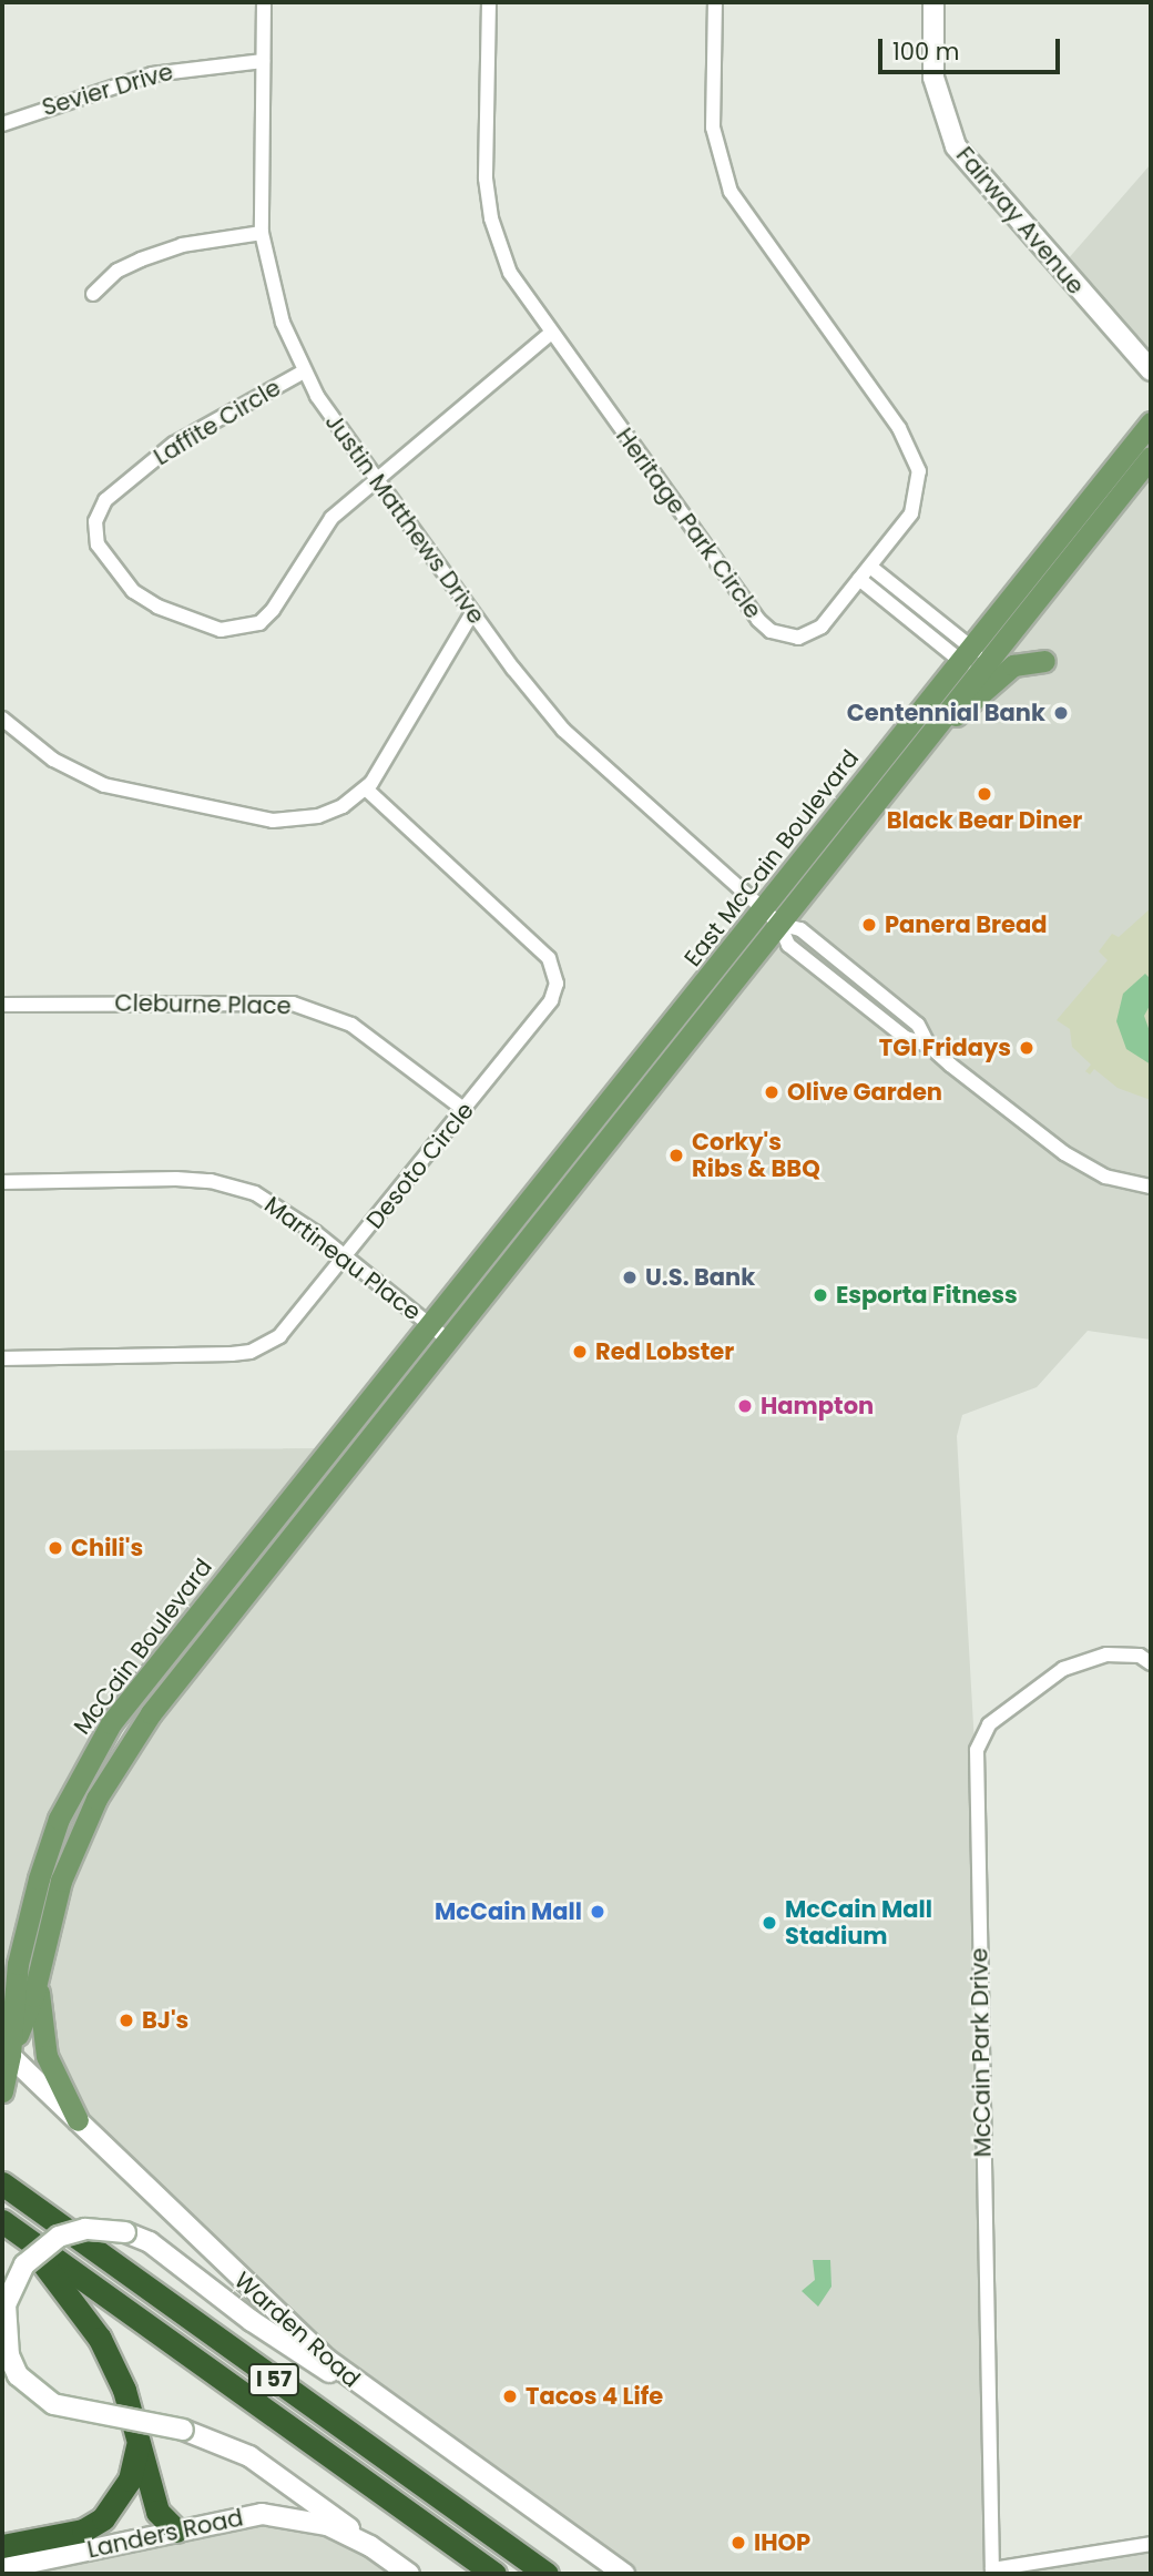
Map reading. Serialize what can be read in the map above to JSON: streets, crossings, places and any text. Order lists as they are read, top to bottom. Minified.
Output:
{"streets":{"highway":["I 57"],"main road":["Fairway Avenue","East McCain Boulevard","McCain Boulevard","Warden Road","Landers Road"],"street":["Sevier Drive","Laffite Circle","Justin Matthews Drive","Heritage Park Circle","Cleburne Place","Desoto Circle","Martineau Place","McCain Park Drive"]},"crossings":[["Sevier Drive","Justin Matthews Drive"],["Laffite Circle","Justin Matthews Drive"],["Laffite Circle","Heritage Park Circle"],["Justin Matthews Drive","East McCain Boulevard"],["East McCain Boulevard","Martineau Place"],["East McCain Boulevard","McCain Boulevard"],["Cleburne Place","Desoto Circle"],["Desoto Circle","Martineau Place"],["Martineau Place","McCain Boulevard"],["McCain Boulevard","Warden Road"]],"places":["Centennial Bank","Black Bear Diner","Panera Bread","TGI Fridays","Olive Garden","Corky's Ribs & BBQ","U.S. Bank","Esporta Fitness","Red Lobster","Hampton","Chili's","McCain Mall","McCain Mall Stadium","BJ's","Tacos 4 Life","IHOP"],"scale_bar":"100 m"}
